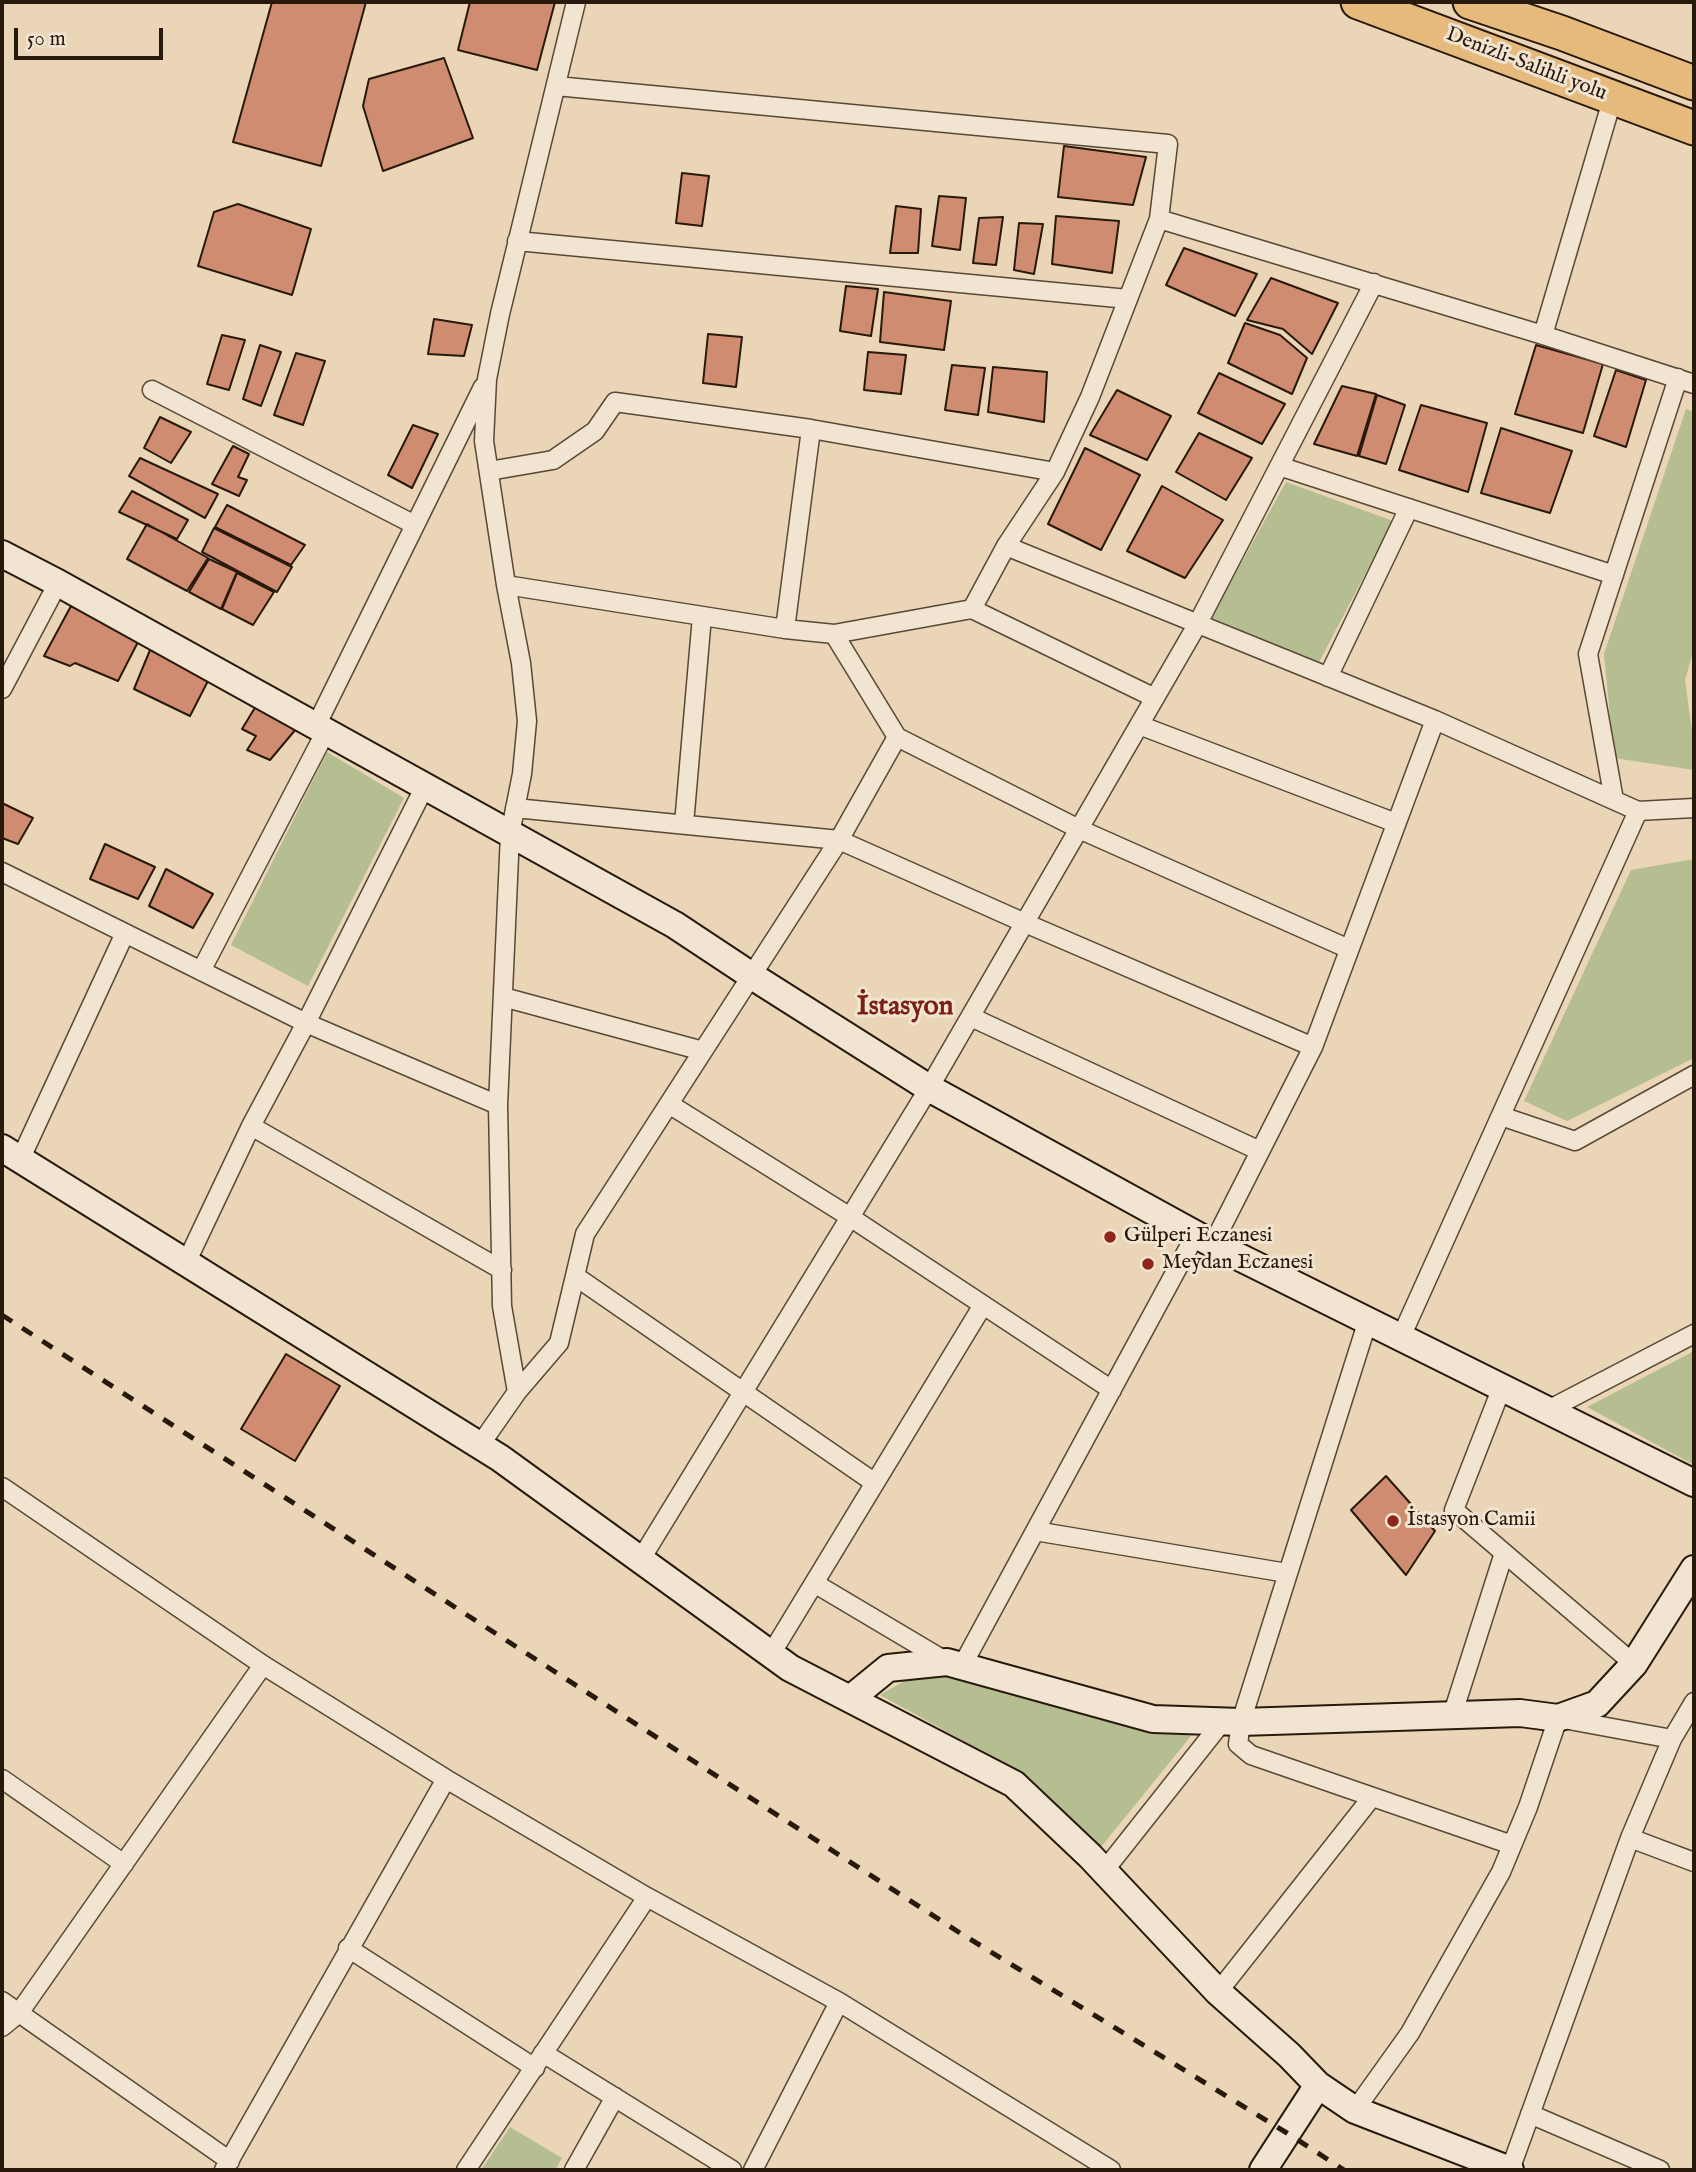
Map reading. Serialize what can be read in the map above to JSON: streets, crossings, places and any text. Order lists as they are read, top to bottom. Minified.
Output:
{"streets":{"highway":["Denizli-Salihli yolu"]},"districts":["İstasyon"],"places":["Gülperi Eczanesi","Meydan Eczanesi","İstasyon Camii"],"scale_bar":"50 m"}
